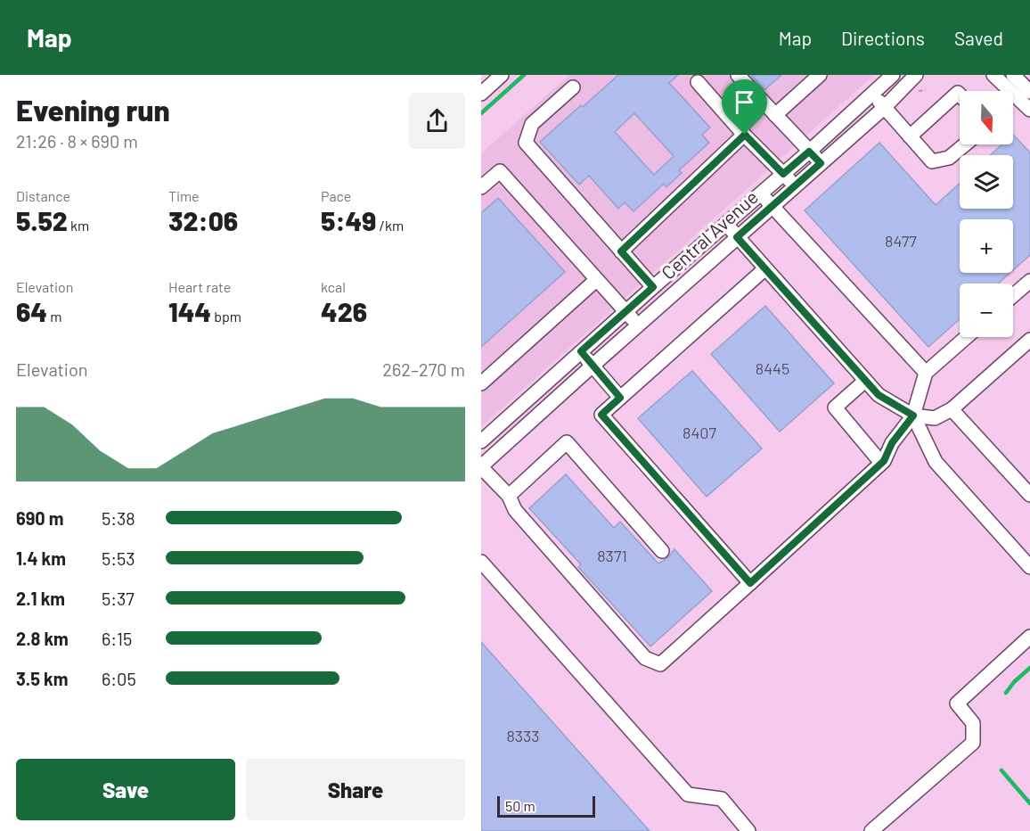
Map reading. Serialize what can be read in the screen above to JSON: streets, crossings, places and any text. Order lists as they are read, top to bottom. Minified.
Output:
{"streets":{"street":["Central Avenue"]},"house_numbers":["8477","8445","8407","8371","8333"],"scale_bar":"50 m","north":"bottom","page":{"header":"Map","nav":["Map","Directions","Saved"],"heading":["Evening run","21:26 · 8 × 690 m"],"map_buttons":["+","−"],"stats":[["Distance","5.52 km"],["Time","32:06"],["Pace","5:49 /km"],["Elevation","64 m"],["Heart rate","144 bpm"],["kcal","426"]],"chart":["Elevation","262–270 m"],"list":[{"name":"690 m","note":"5:38"},{"name":"1.4 km","note":"5:53"},{"name":"2.1 km","note":"5:37"},{"name":"2.8 km","note":"6:15"},{"name":"3.5 km","note":"6:05"}],"buttons":["Save","Share"],"scale":"50 m"}}
